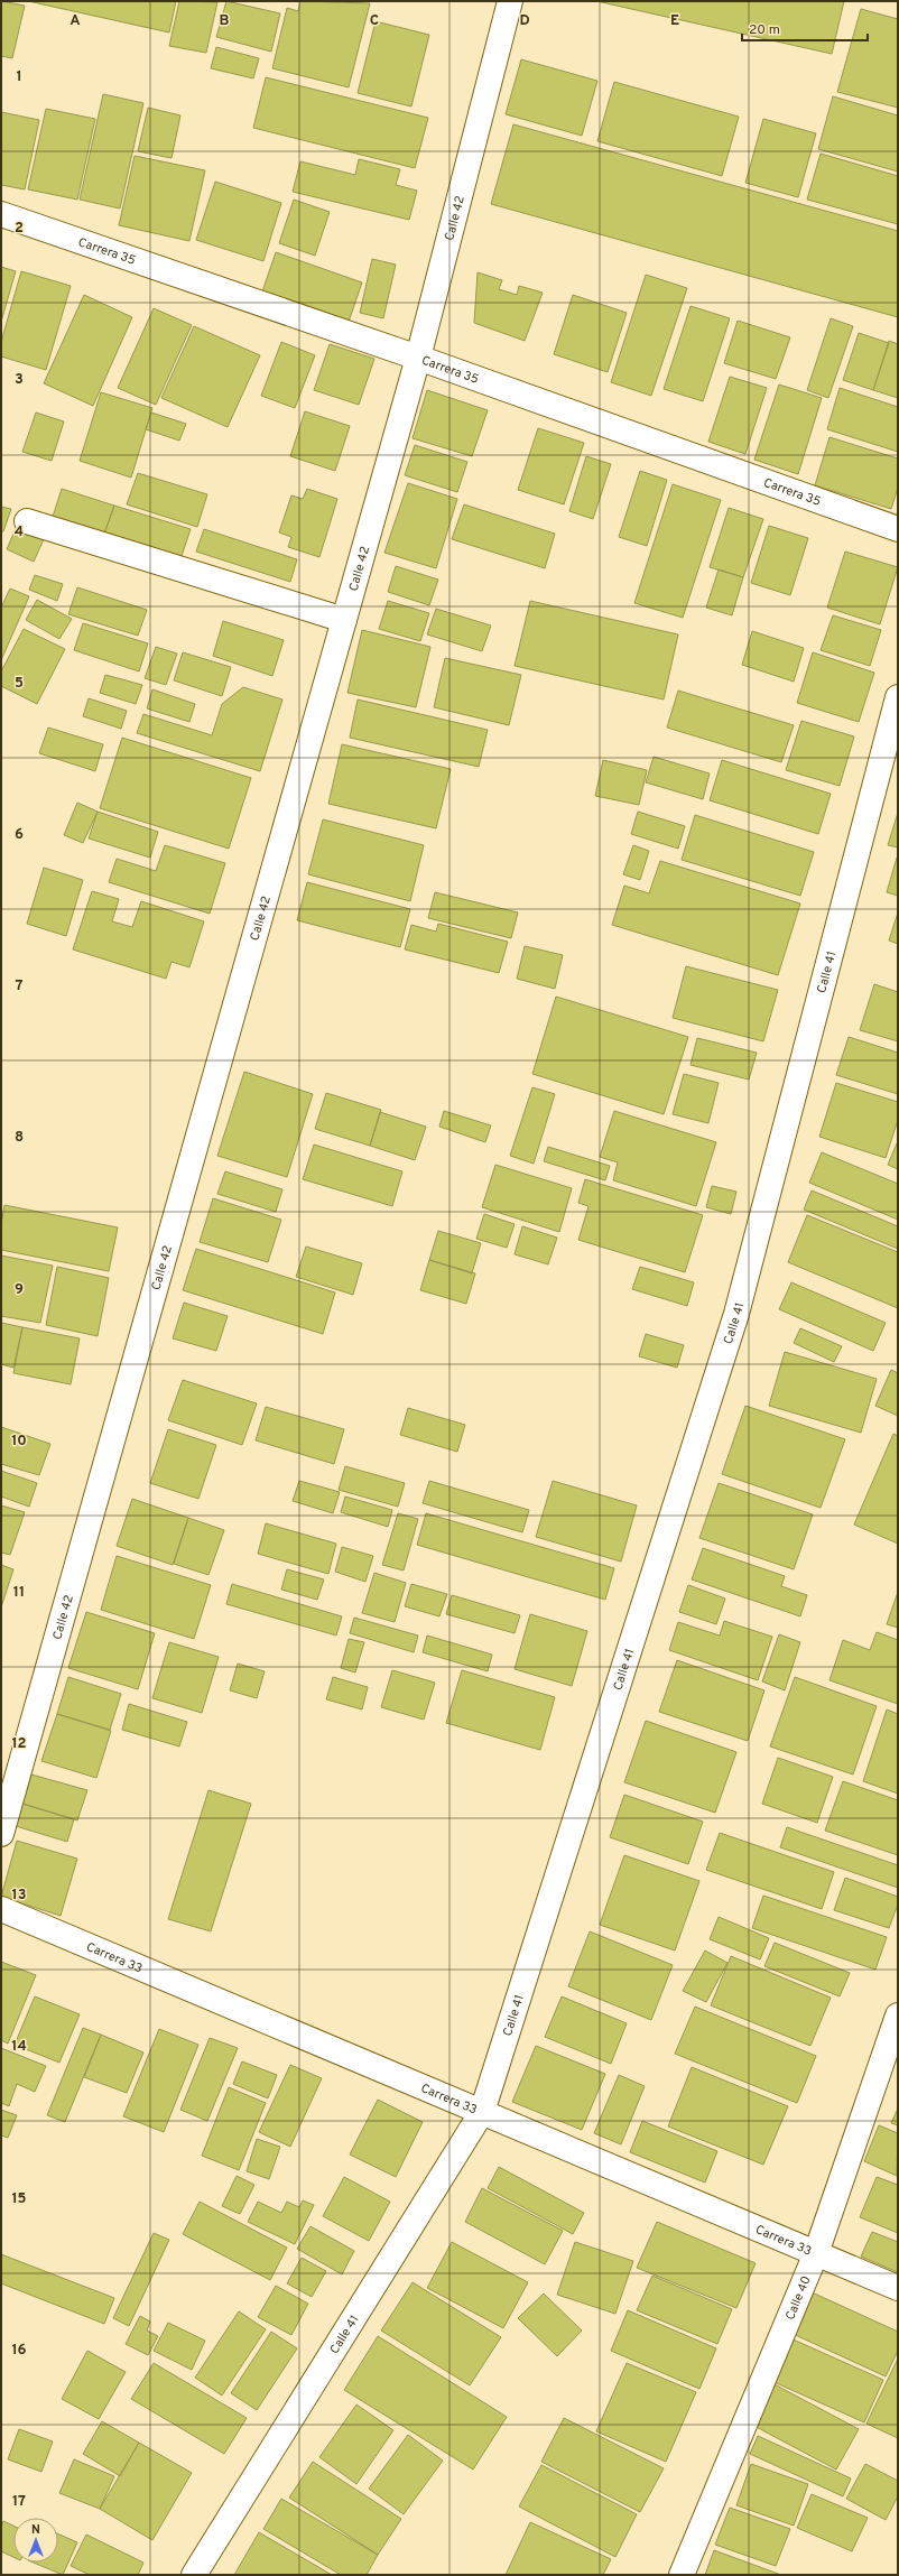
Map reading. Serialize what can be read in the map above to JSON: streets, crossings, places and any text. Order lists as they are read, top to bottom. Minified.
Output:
{"streets":{"street":["Calle 42","Carrera 35","Calle 41","Carrera 33","Calle 40"]},"crossings":[["Calle 42","Carrera 35"],["Calle 41","Carrera 33"],["Carrera 33","Calle 40"]],"scale_bar":"20 m","north":"top","grid":{"columns":["A","B","C","D","E"],"rows":["1","2","3","4","5","6","7","8","9","10","11","12","13","14","15","16","17"]}}
